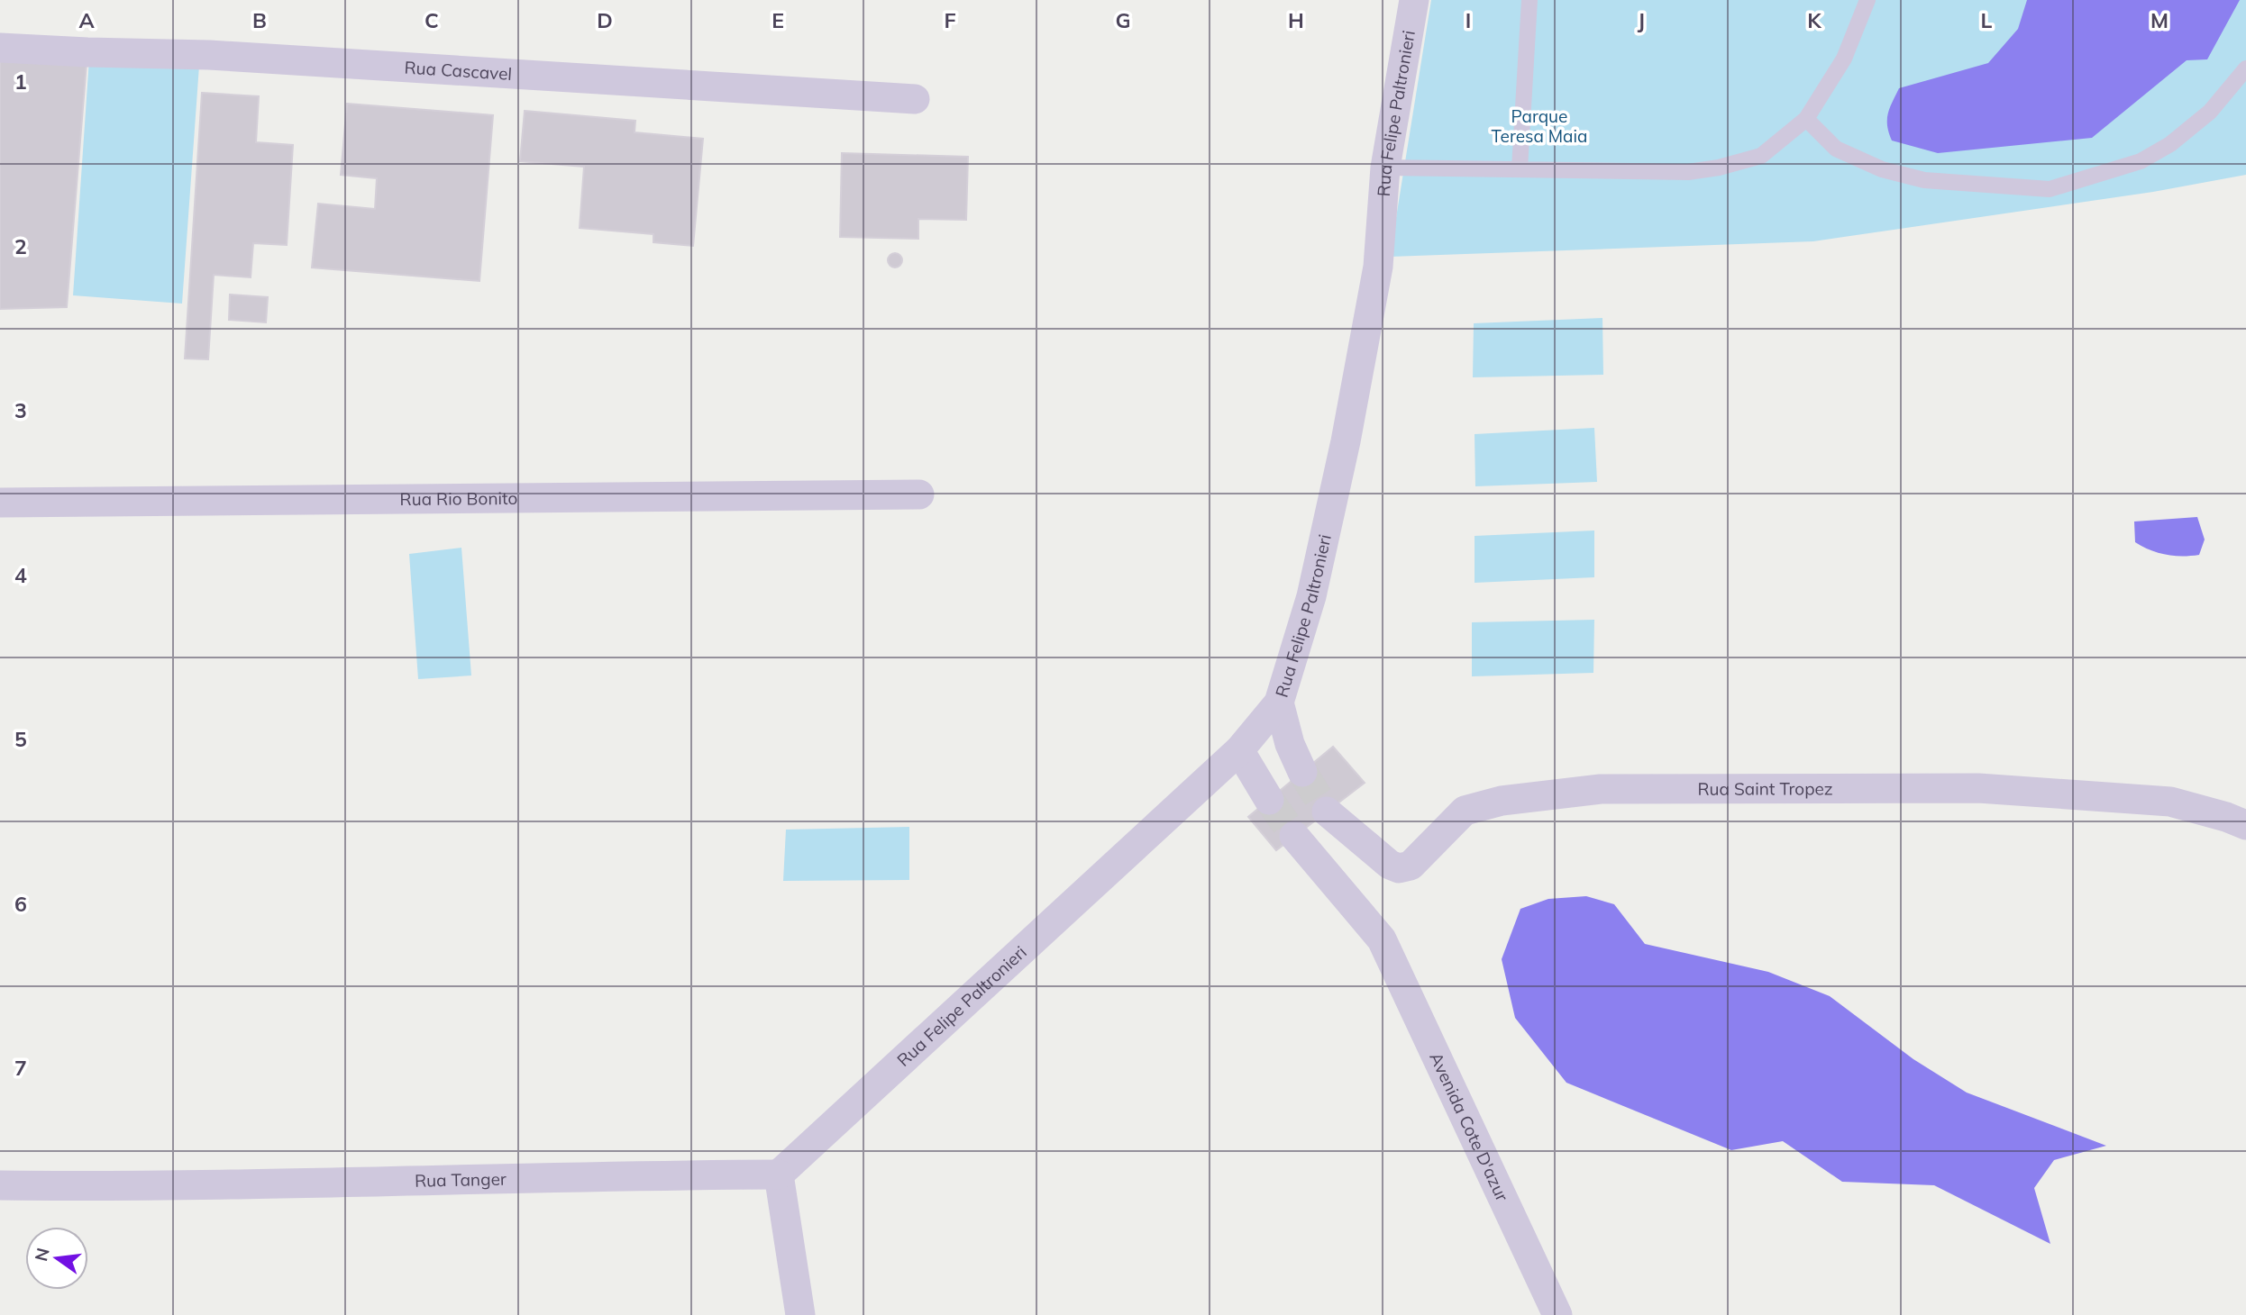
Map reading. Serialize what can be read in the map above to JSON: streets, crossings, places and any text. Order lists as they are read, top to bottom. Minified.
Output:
{"streets":{"street":["Rua Cascavel","Rua Felipe Paltronieri","Rua Rio Bonito","Rua Saint Tropez","Avenida Cote D'azur","Rua Tanger"]},"crossings":[["Rua Felipe Paltronieri","Rua Tanger"]],"parks":["Parque Teresa Maia"],"north":"left","grid":{"columns":["A","B","C","D","E","F","G","H","I","J","K","L","M"],"rows":["1","2","3","4","5","6","7"]}}
